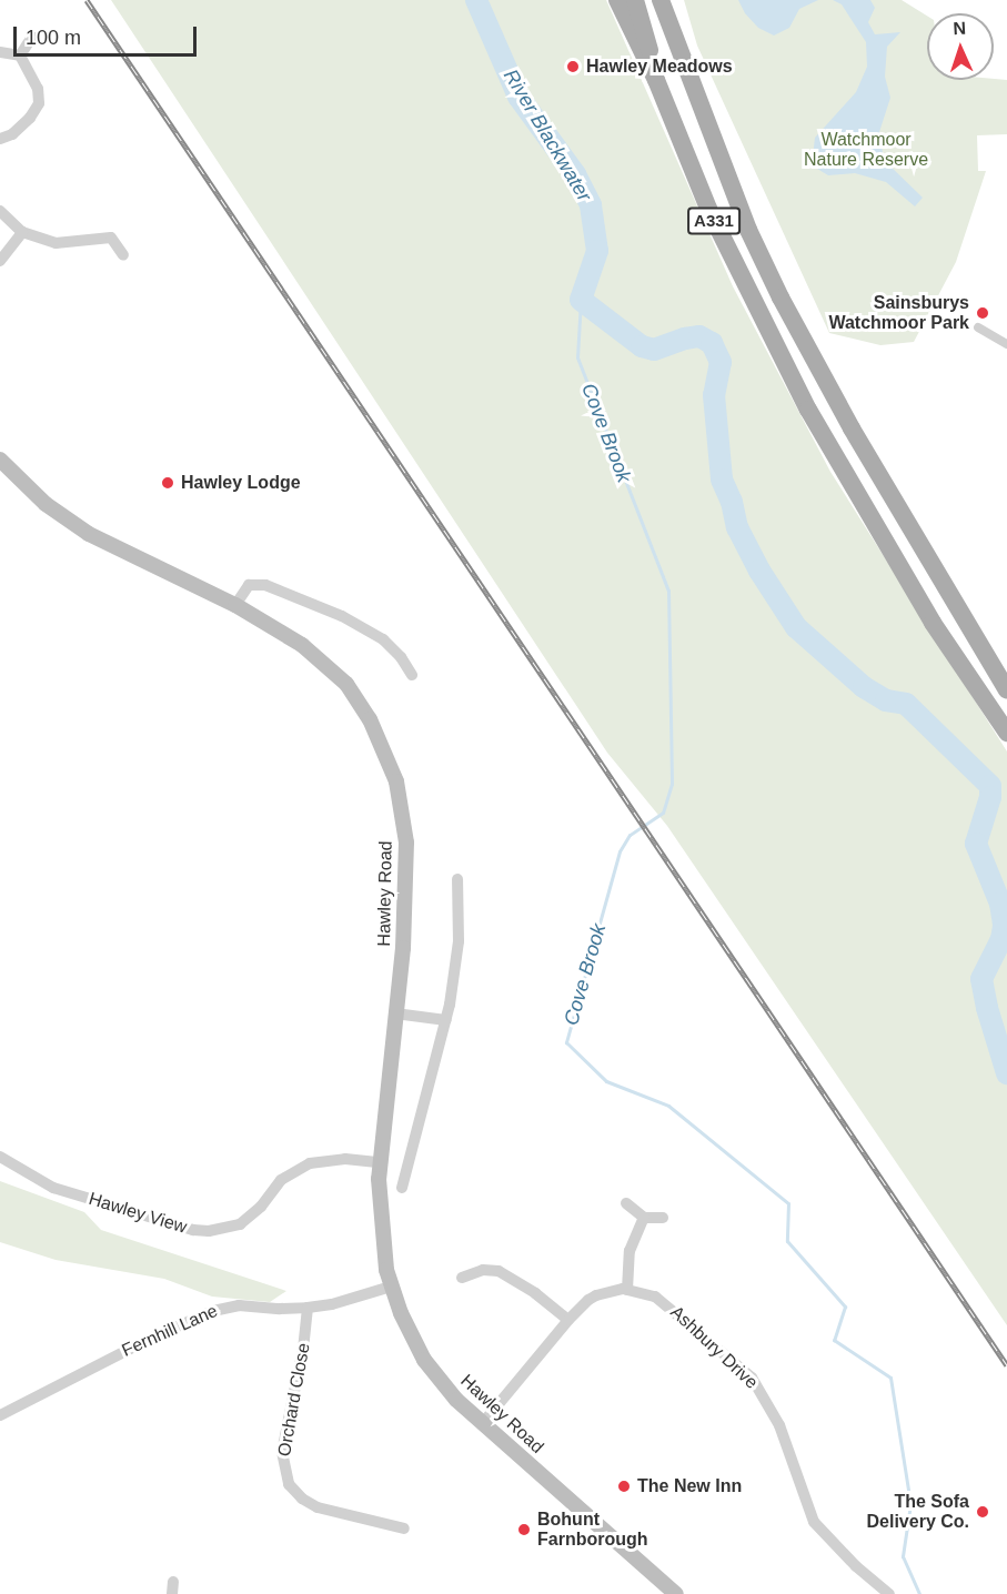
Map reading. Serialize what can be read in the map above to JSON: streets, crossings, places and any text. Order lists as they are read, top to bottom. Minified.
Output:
{"streets":{"main road":["A331","Hawley Road"],"street":["Hawley View","Fernhill Lane","Ashbury Drive","Orchard Close"]},"crossings":[["Hawley Road","Hawley View"],["Hawley Road","Fernhill Lane"],["Hawley Road","Ashbury Drive"],["Fernhill Lane","Orchard Close"]],"water":["River Blackwater","Cove Brook"],"parks":["Watchmoor Nature Reserve"],"places":["Hawley Meadows","Sainsburys Watchmoor Park","Hawley Lodge","The New Inn","The Sofa Delivery Co.","Bohunt Farnborough"],"scale_bar":"100 m","north":"top"}
